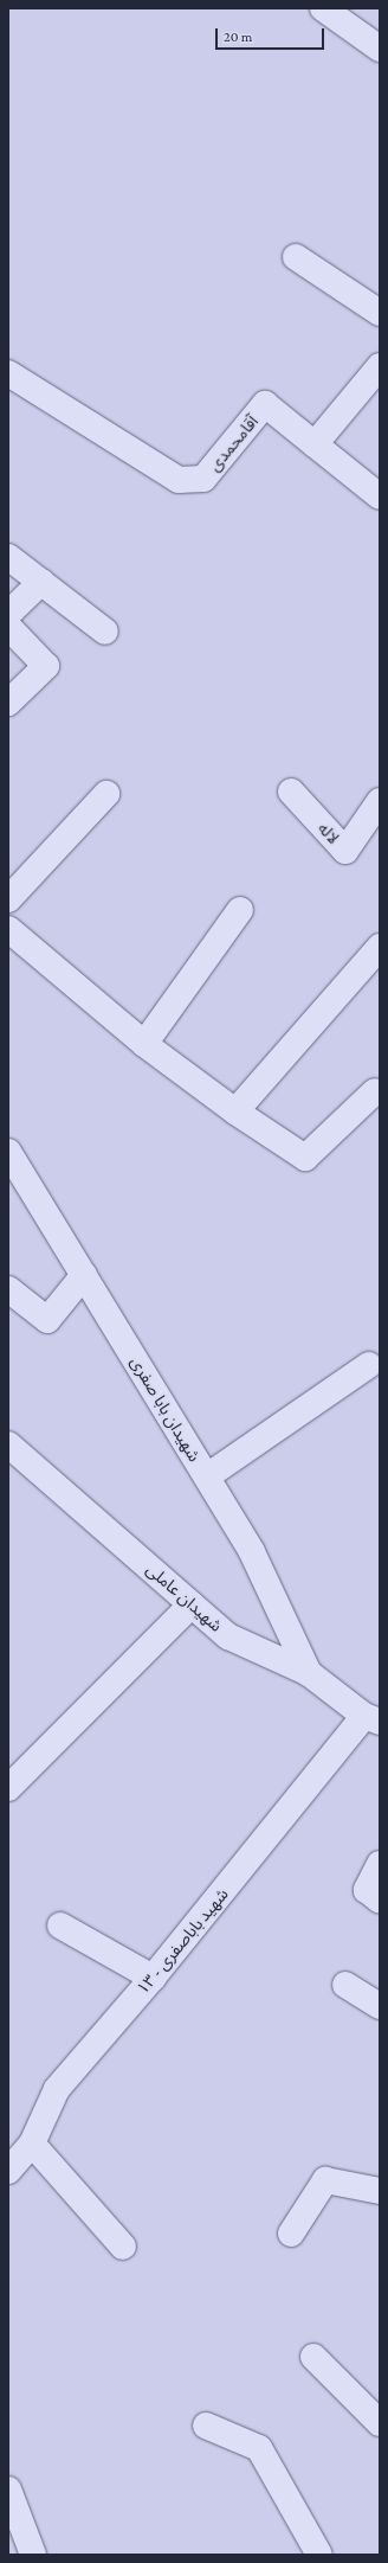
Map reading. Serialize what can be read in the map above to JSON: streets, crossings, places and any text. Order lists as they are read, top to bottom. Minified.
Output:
{"streets":{"street":["آقامحمدی","لاله","شهیدان بابا صفری","شهیدان عاملی","شهید باباصفری - ۱۳"]},"crossings":[["شهیدان بابا صفری","شهیدان عاملی"],["شهیدان عاملی","شهید باباصفری - ۱۳"]],"scale_bar":"20 m"}
